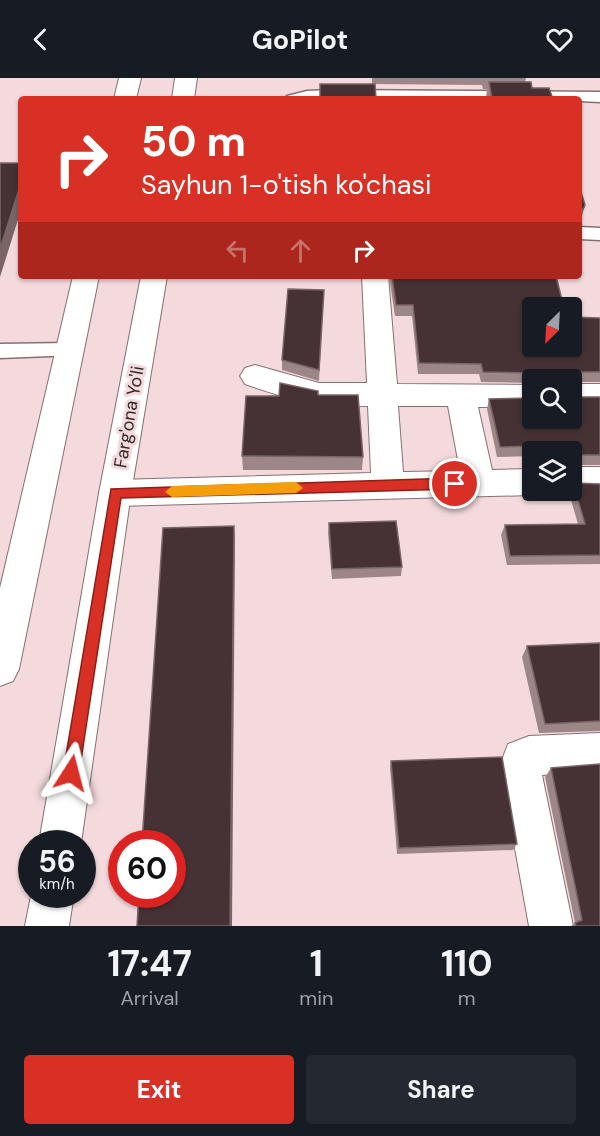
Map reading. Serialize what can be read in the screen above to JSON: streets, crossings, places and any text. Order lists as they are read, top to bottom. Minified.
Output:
{"streets":{"street":["Farg'ona Yo'li"]},"north":"bottom left","page":{"header":"GoPilot","turn":["50 m","Sayhun 1-o'tish ko'chasi"],"speed":"56 km/h","limit":"60","eta":["17:47","Arrival","1","min","110","m"],"buttons":["Exit","Share"]}}
